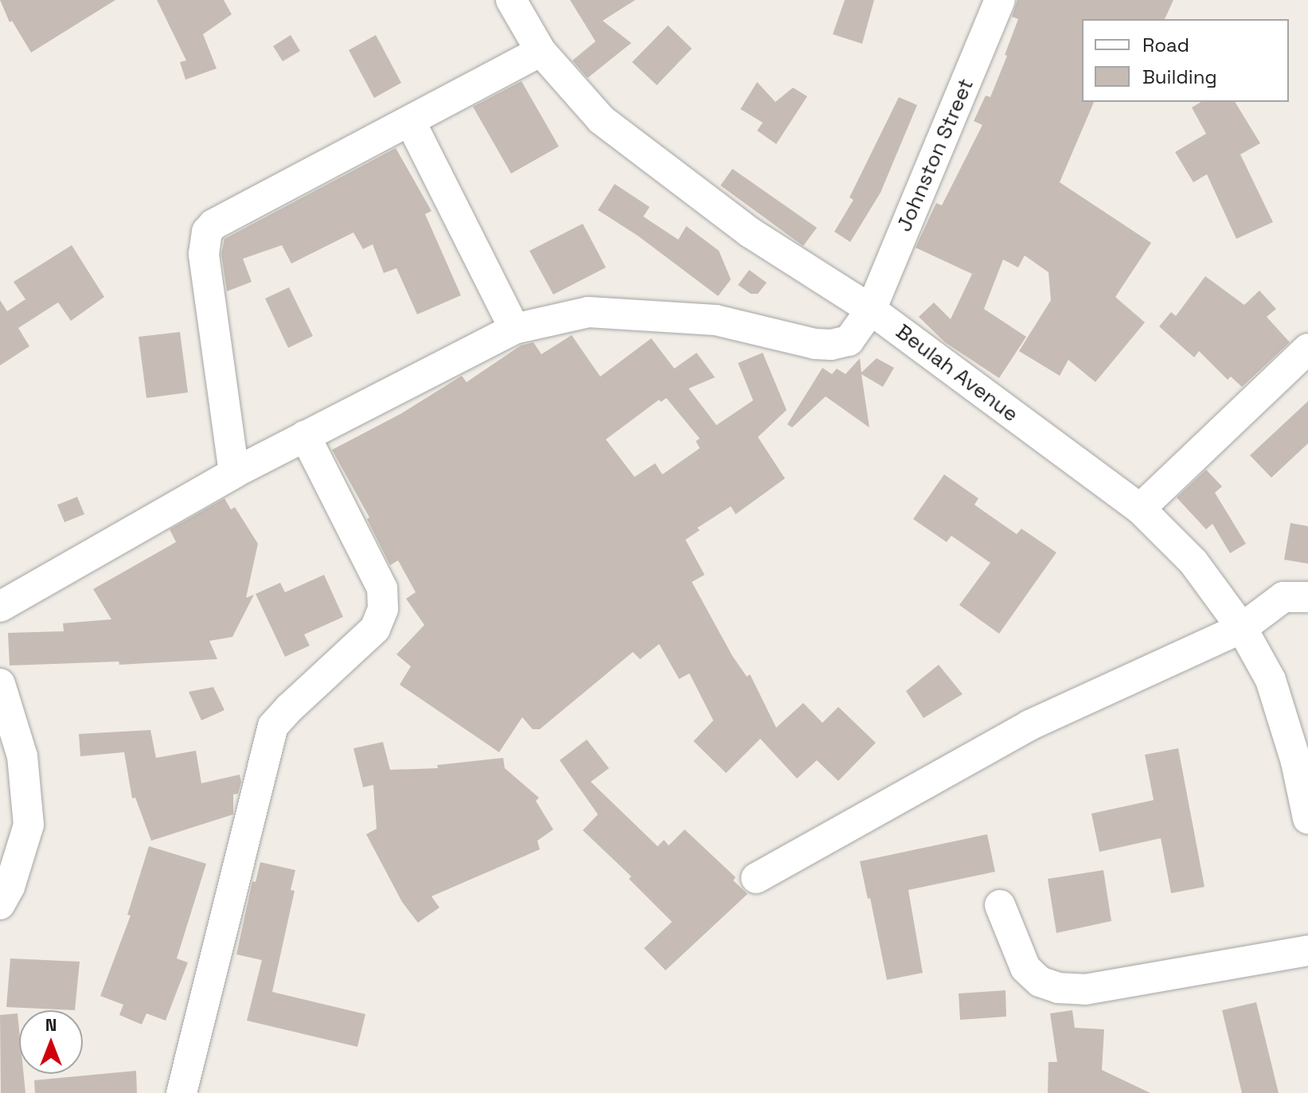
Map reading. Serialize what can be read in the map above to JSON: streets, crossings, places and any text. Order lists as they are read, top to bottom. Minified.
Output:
{"streets":{"street":["Johnston Street","Beulah Avenue"]},"crossings":[["Johnston Street","Beulah Avenue"]],"legend":["Road","Building"],"north":"top"}
